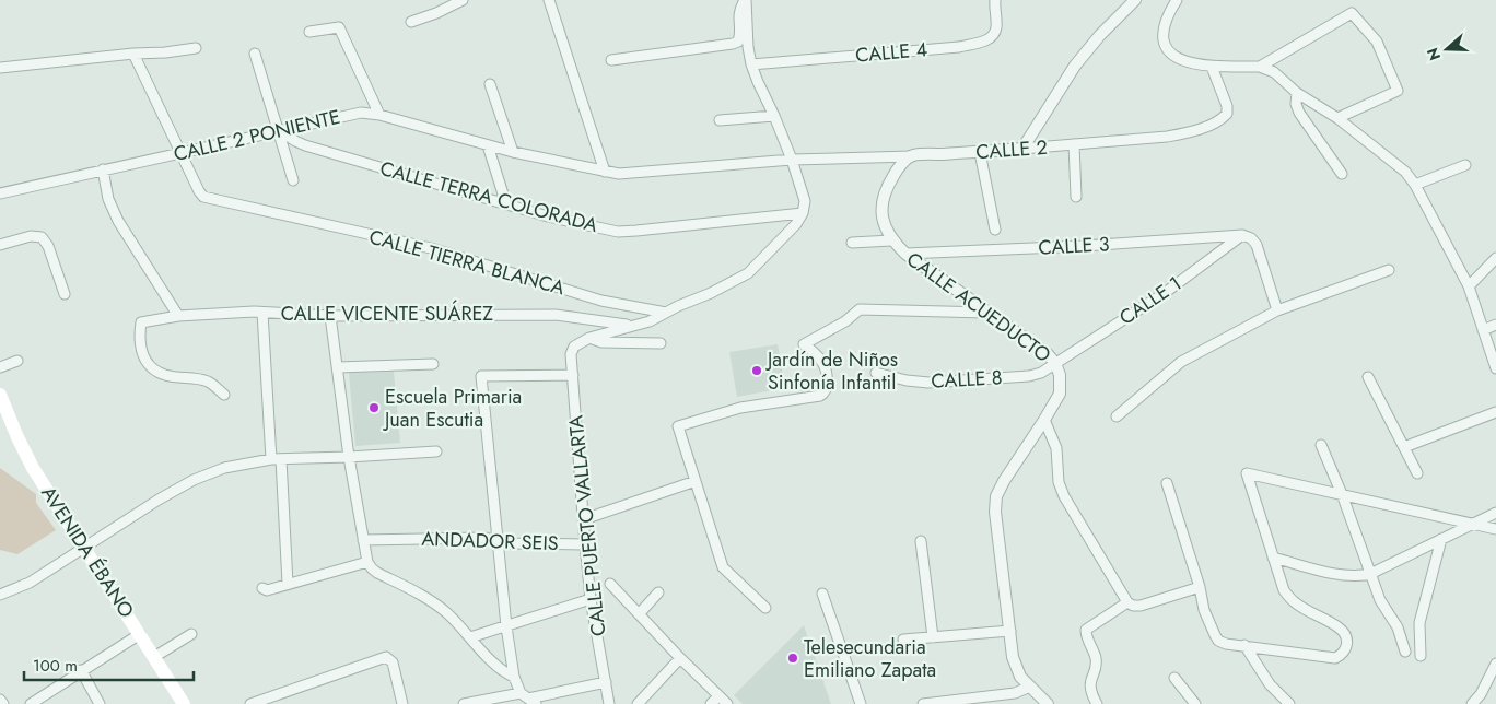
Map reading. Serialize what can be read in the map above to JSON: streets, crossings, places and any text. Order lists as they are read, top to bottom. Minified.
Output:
{"streets":{"main road":["AVENIDA ÉBANO"],"street":["CALLE 4","CALLE 2 PONIENTE","CALLE 2","CALLE TERRA COLORADA","CALLE 3","CALLE TIERRA BLANCA","CALLE 1","CALLE ACUEDUCTO","CALLE VICENTE SUÁREZ","CALLE 8","CALLE PUERTO VALLARTA","ANDADOR SEIS"]},"crossings":[["CALLE 2 PONIENTE","CALLE 2"],["CALLE 2 PONIENTE","CALLE TERRA COLORADA"],["CALLE 2 PONIENTE","CALLE TIERRA BLANCA"],["CALLE 2","CALLE ACUEDUCTO"],["CALLE 3","CALLE 1"],["CALLE 3","CALLE ACUEDUCTO"],["CALLE 1","CALLE ACUEDUCTO"],["CALLE 1","CALLE 8"],["CALLE ACUEDUCTO","CALLE 8"],["CALLE PUERTO VALLARTA","ANDADOR SEIS"]],"places":["Jardín de Niños Sinfonía Infantil","Escuela Primaria Juan Escutia","Telesecundaria Emiliano Zapata"],"scale_bar":"100 m","north":"left"}
